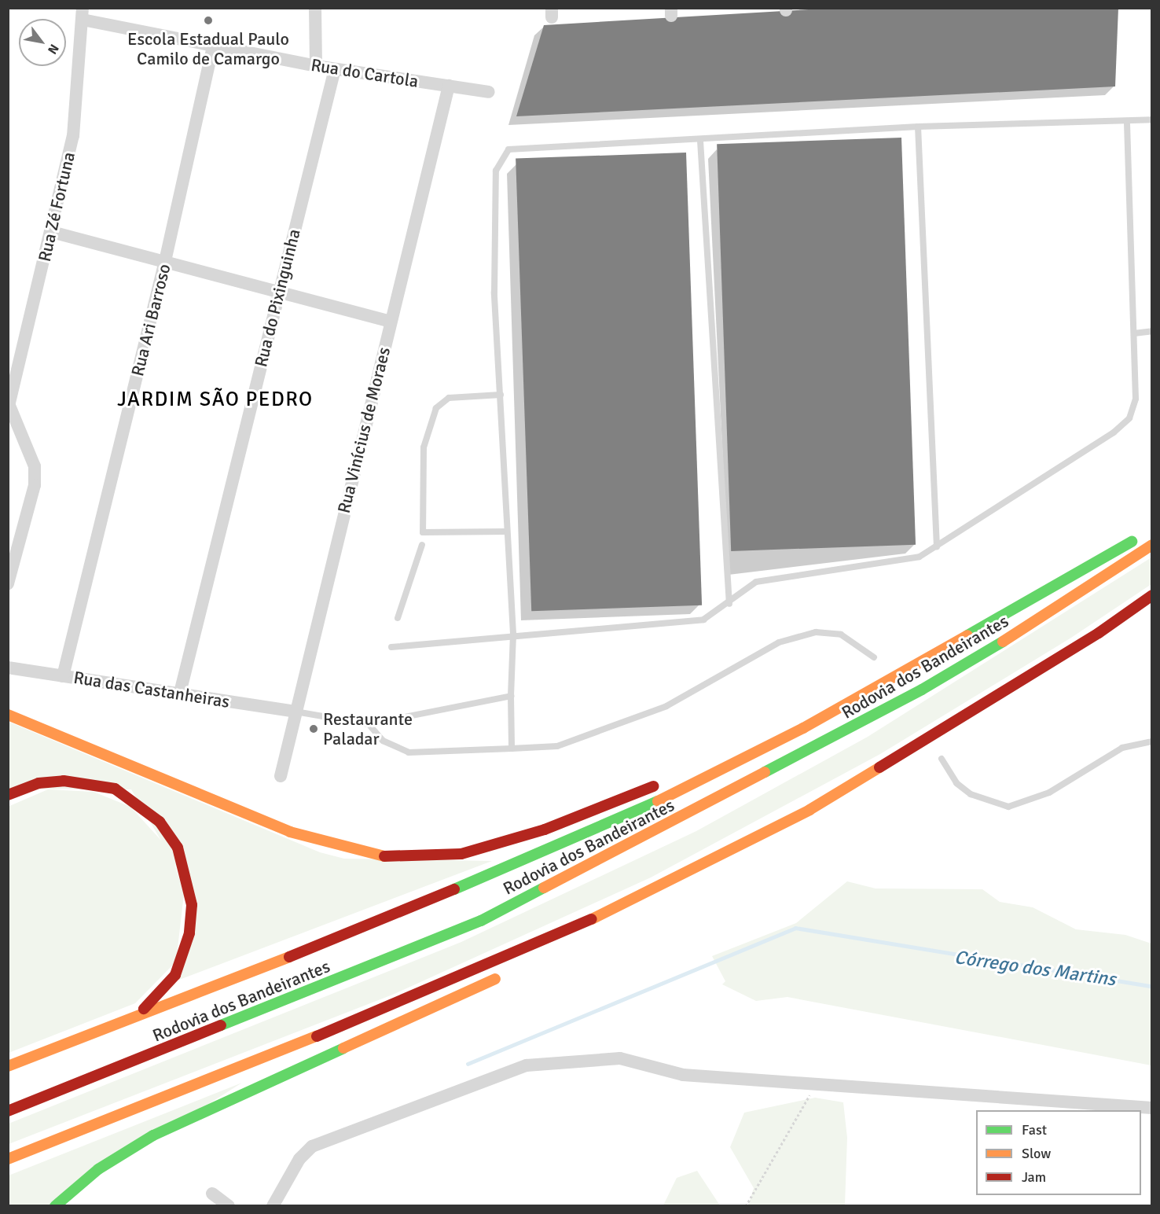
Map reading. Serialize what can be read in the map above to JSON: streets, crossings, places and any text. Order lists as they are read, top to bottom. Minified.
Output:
{"streets":{"highway":["Rodovia dos Bandeirantes"],"street":["Rua do Cartola","Rua Zé Fortuna","Rua do Pixinguinha","Rua Ari Barroso","Rua Vinícius de Moraes","Rua das Castanheiras"]},"crossings":[["Rua do Cartola","Rua Zé Fortuna"],["Rua do Cartola","Rua do Pixinguinha"],["Rua do Cartola","Rua Ari Barroso"],["Rua do Cartola","Rua Vinícius de Moraes"],["Rua do Pixinguinha","Rua das Castanheiras"],["Rua Ari Barroso","Rua das Castanheiras"],["Rua Vinícius de Moraes","Rua das Castanheiras"]],"districts":["JARDIM SÃO PEDRO"],"water":["Córrego dos Martins"],"places":["Escola Estadual Paulo Camilo de Camargo","Restaurante Paladar"],"legend":["Fast","Slow","Jam"],"north":"bottom right"}
